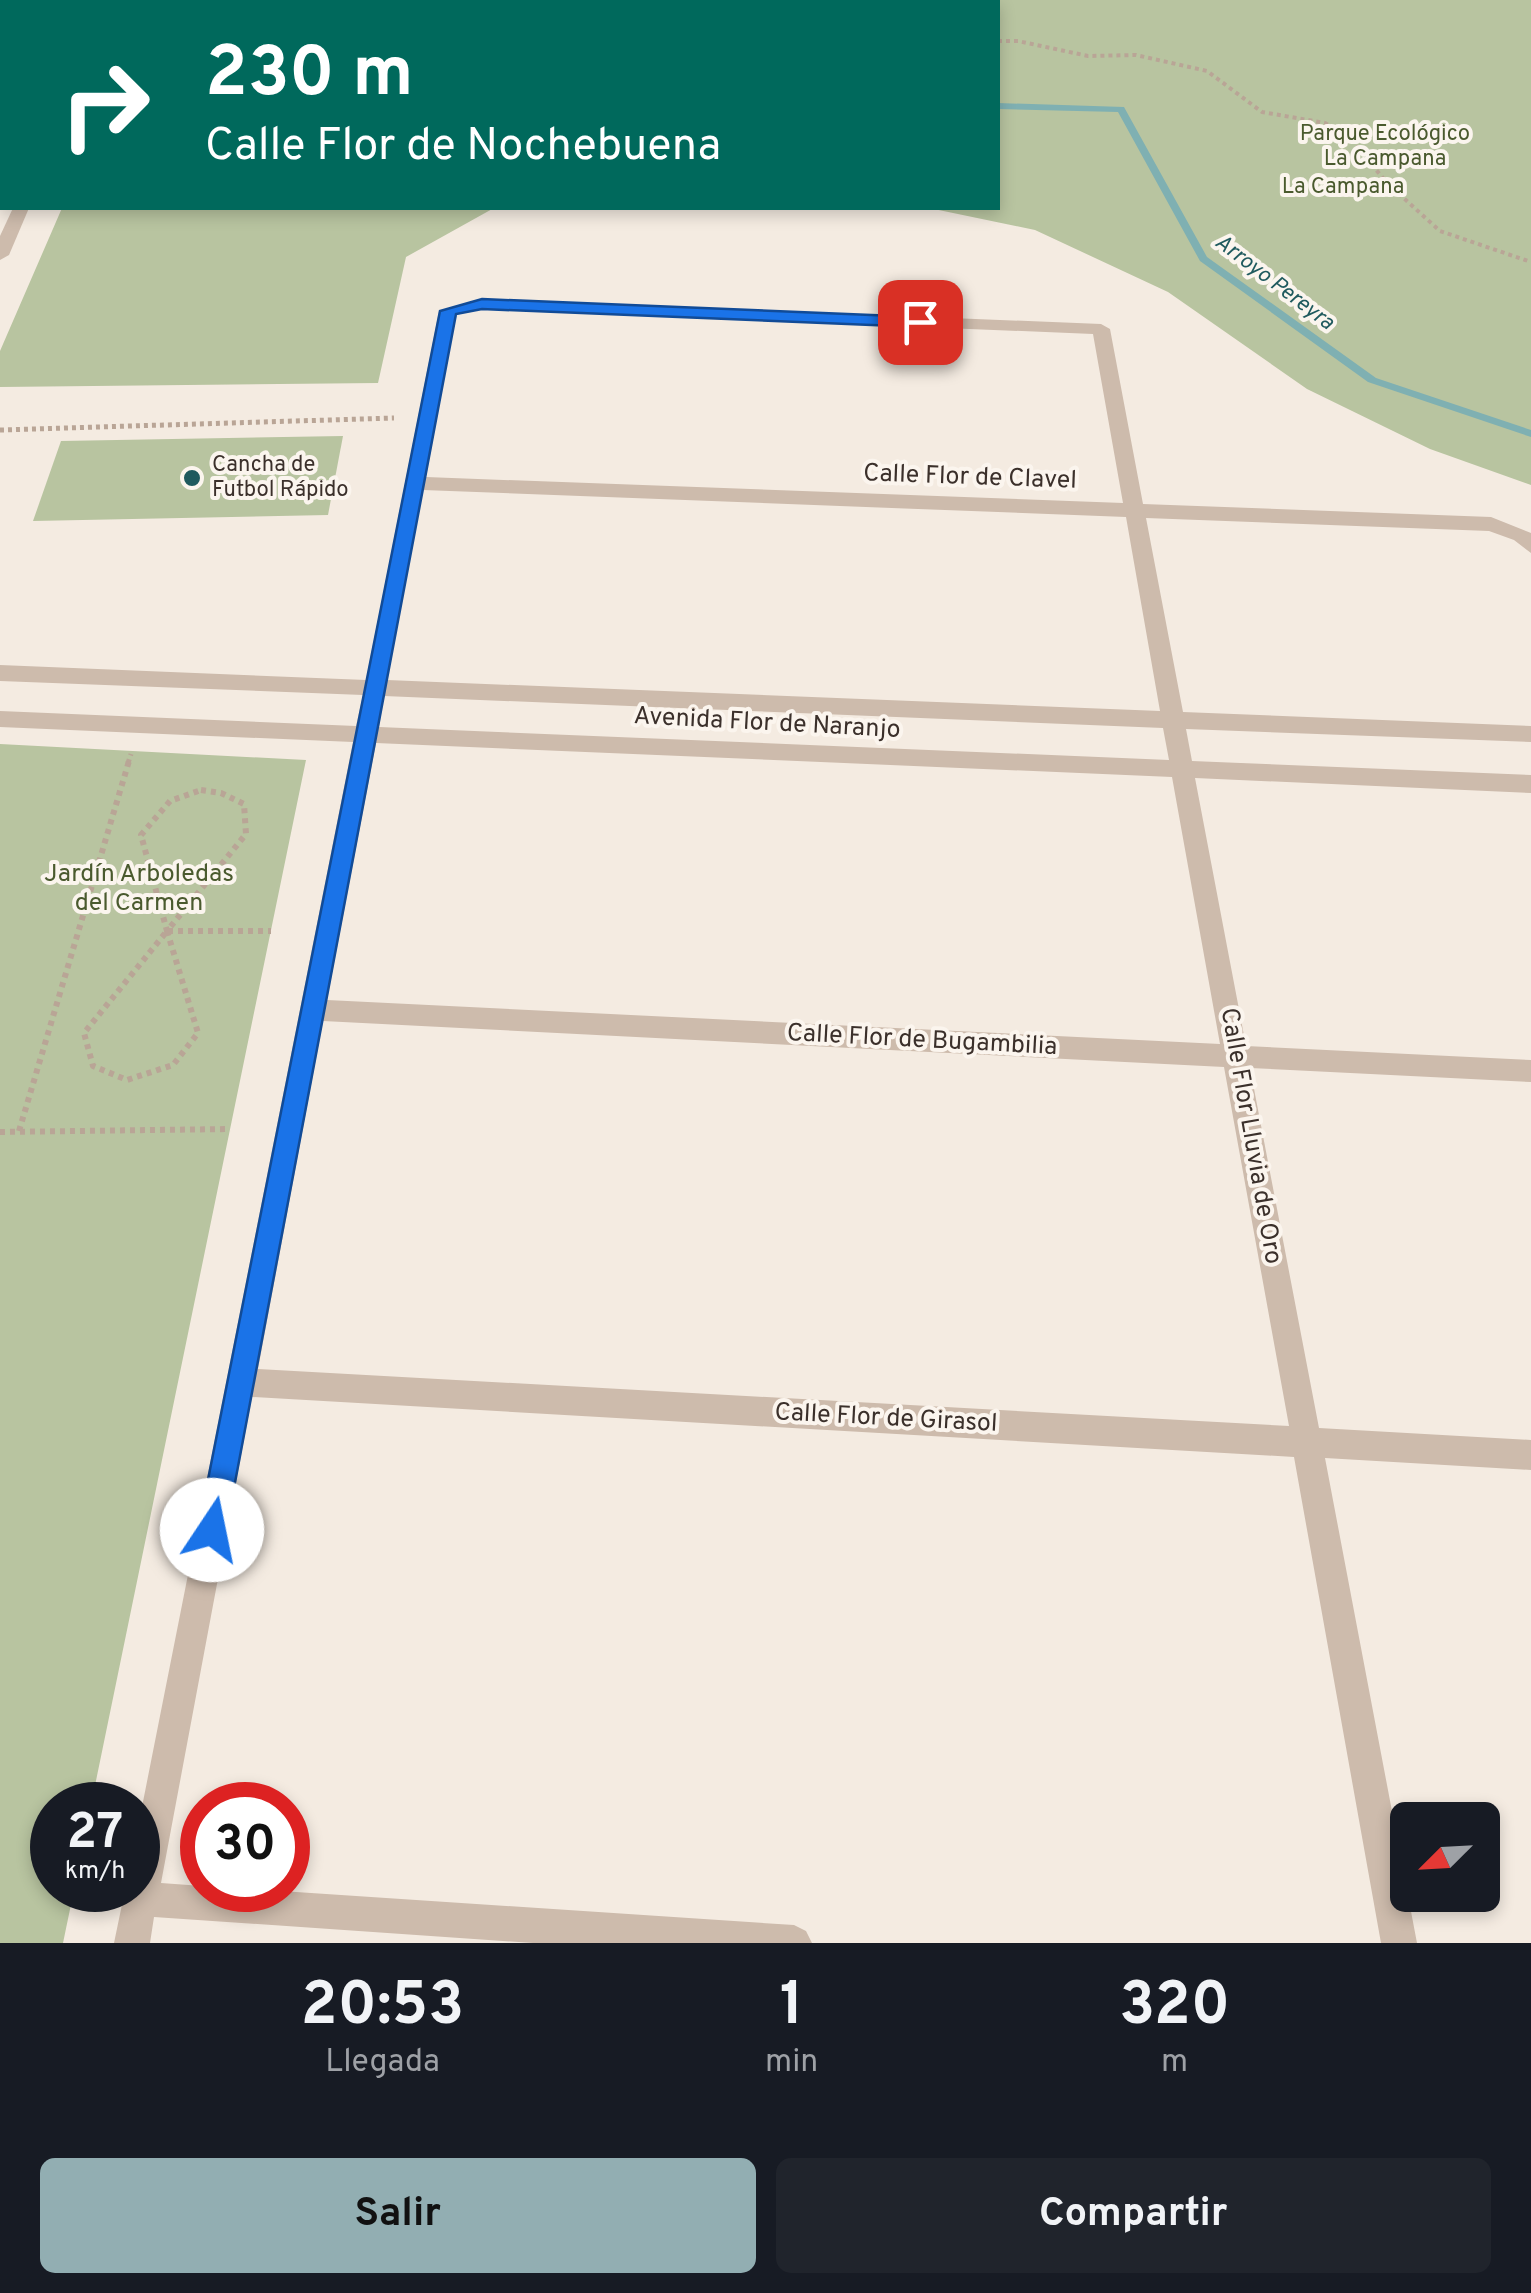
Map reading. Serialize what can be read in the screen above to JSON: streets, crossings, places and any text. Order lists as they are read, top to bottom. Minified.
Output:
{"streets":{"street":["Calle Flor de Clavel","Avenida Flor de Naranjo","Calle Flor de Bugambilia","Calle Flor Lluvia de Oro","Calle Flor de Girasol"]},"crossings":[["Calle Flor de Clavel","Calle Flor Lluvia de Oro"],["Avenida Flor de Naranjo","Calle Flor Lluvia de Oro"],["Calle Flor de Bugambilia","Calle Flor Lluvia de Oro"],["Calle Flor Lluvia de Oro","Calle Flor de Girasol"]],"water":["Arroyo Pereyra"],"parks":["Parque Ecológico La Campana","La Campana","Jardín Arboledas del Carmen"],"places":["Cancha de Futbol Rápido"],"north":"bottom left","page":{"turn":["230 m","Calle Flor de Nochebuena"],"speed":"27 km/h","limit":"30","eta":["20:53","Llegada","1","min","320","m"],"buttons":["Salir","Compartir"]}}
